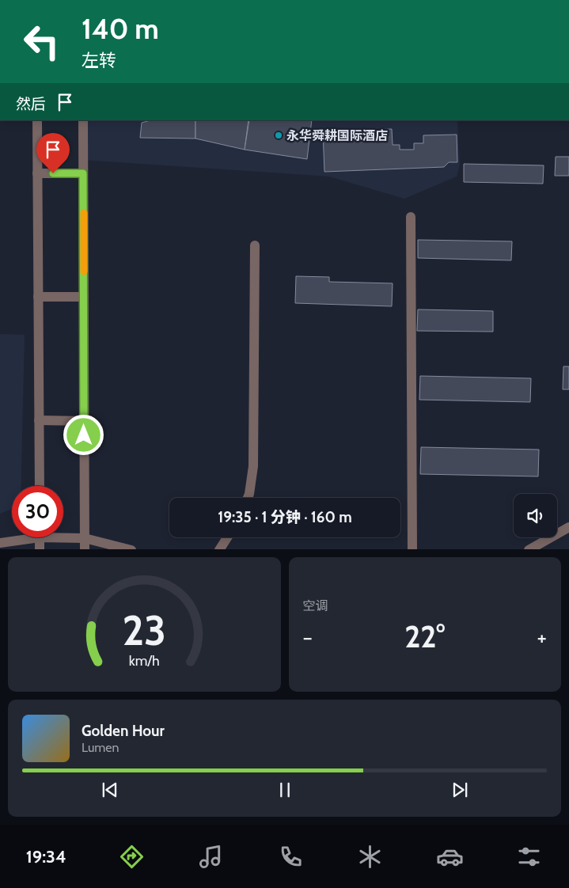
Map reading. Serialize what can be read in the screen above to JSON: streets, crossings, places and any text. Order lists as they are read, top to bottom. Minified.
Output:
{"places":["永华舜耕国际酒店"],"page":{"turn":["140 m","左转"],"then":"然后","limit":"30","trip":"19:35 · 1 分钟 · 160 m","tile":"空调","heat":["−","22°","+"],"song":["Golden Hour","Lumen"],"tabs":"19:34","gauge":["23","km/h"]}}
